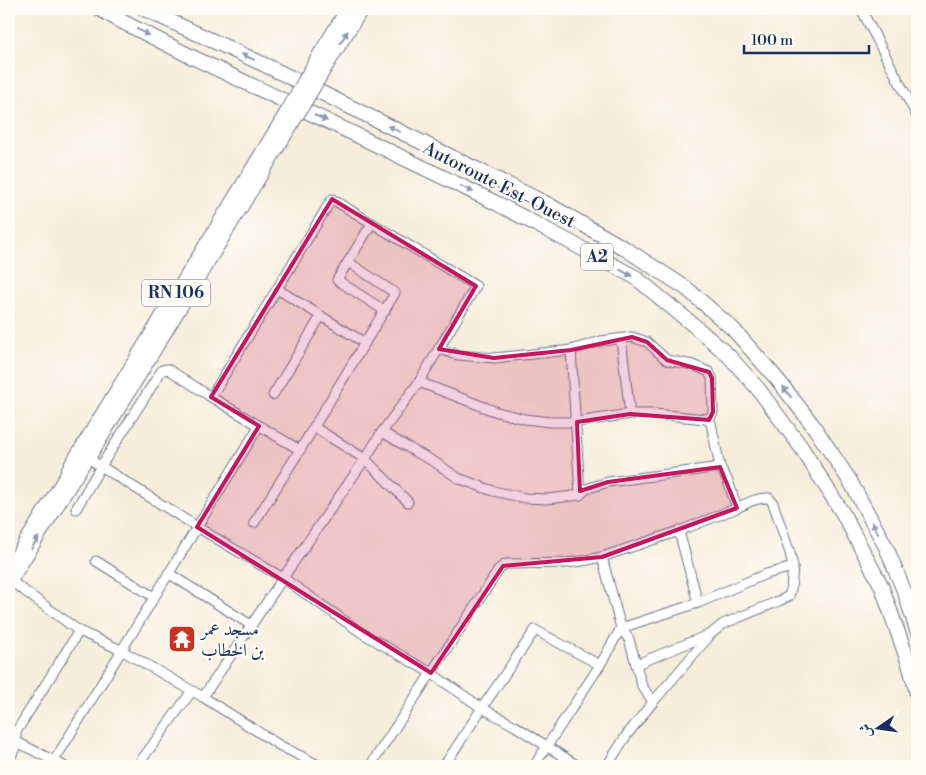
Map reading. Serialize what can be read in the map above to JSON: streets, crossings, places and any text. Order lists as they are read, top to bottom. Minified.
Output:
{"streets":{"highway":["Autoroute Est-Ouest","A2","RN 106"]},"places":{"temple":["مسجد عمر بن الخطاب"]},"scale_bar":"100 m","north":"left"}
